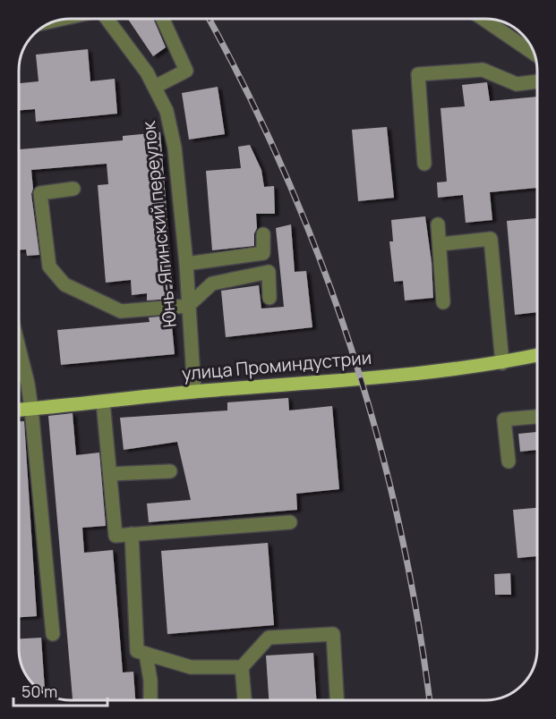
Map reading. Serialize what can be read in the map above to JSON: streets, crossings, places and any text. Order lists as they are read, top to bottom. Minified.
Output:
{"streets":{"main road":["улица Проминдустрии"],"street":["Юнь-Ягинский переулок"]},"crossings":[["Юнь-Ягинский переулок","улица Проминдустрии"]],"scale_bar":"50 m"}
